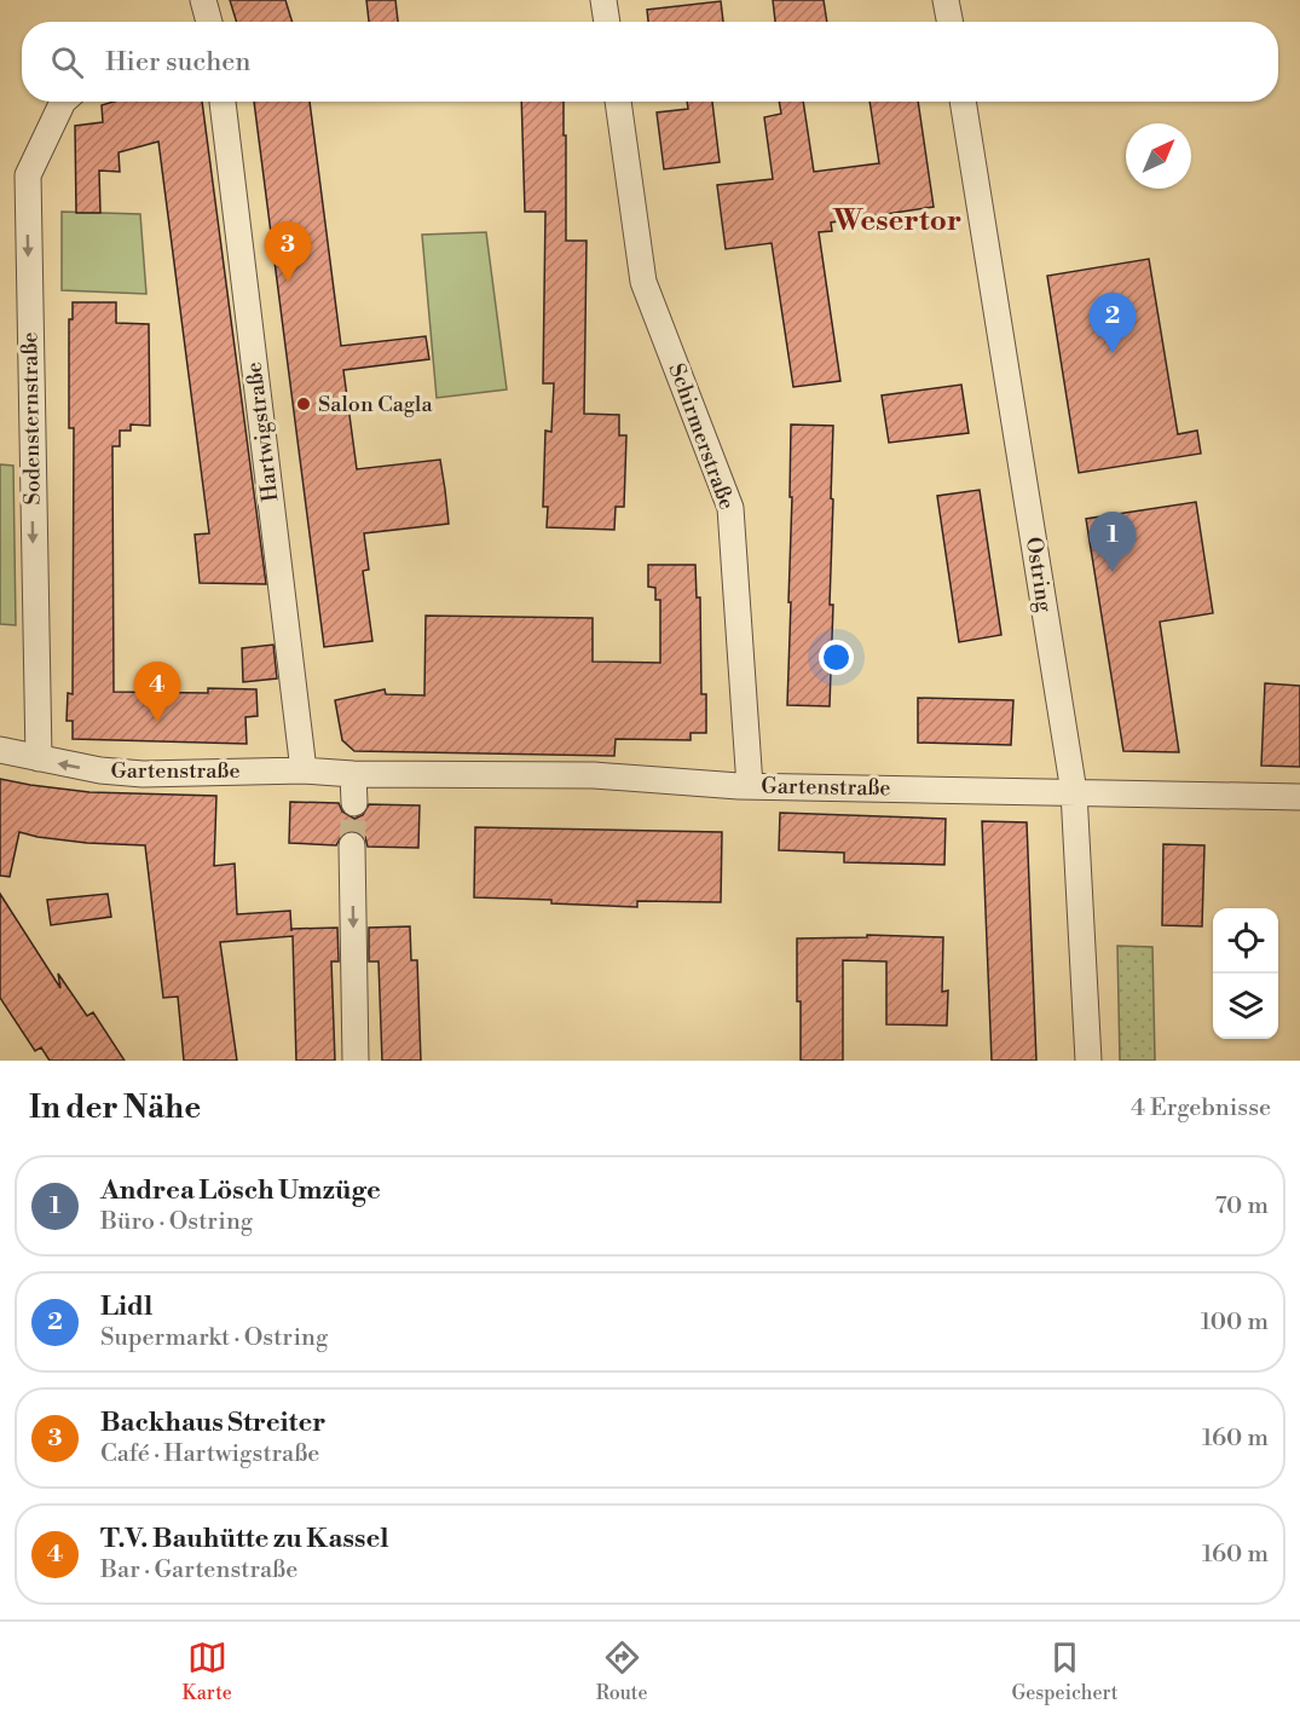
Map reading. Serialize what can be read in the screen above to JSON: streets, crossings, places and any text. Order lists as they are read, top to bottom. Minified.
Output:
{"streets":{"street":["Sodensternstraße","Hartwigstraße","Schirmerstraße","Ostring","Gartenstraße"]},"crossings":[["Sodensternstraße","Gartenstraße"],["Hartwigstraße","Gartenstraße"],["Schirmerstraße","Gartenstraße"],["Ostring","Gartenstraße"]],"one_way":["Sodensternstraße"],"districts":["Wesertor"],"places":["Salon Cagla"],"north":"top right","page":{"search":"Hier suchen","pins":["3","2","1","4"],"heading":["In der Nähe","4 Ergebnisse"],"list":[{"mark":"1","name":"Andrea Lösch Umzüge","note":"Büro · Ostring","value":"70 m"},{"mark":"2","name":"Lidl","note":"Supermarkt · Ostring","value":"100 m"},{"mark":"3","name":"Backhaus Streiter","note":"Café · Hartwigstraße","value":"160 m"},{"mark":"4","name":"T.V. Bauhütte zu Kassel","note":"Bar · Gartenstraße","value":"160 m"}],"nav":["Karte","Route","Gespeichert"]}}
